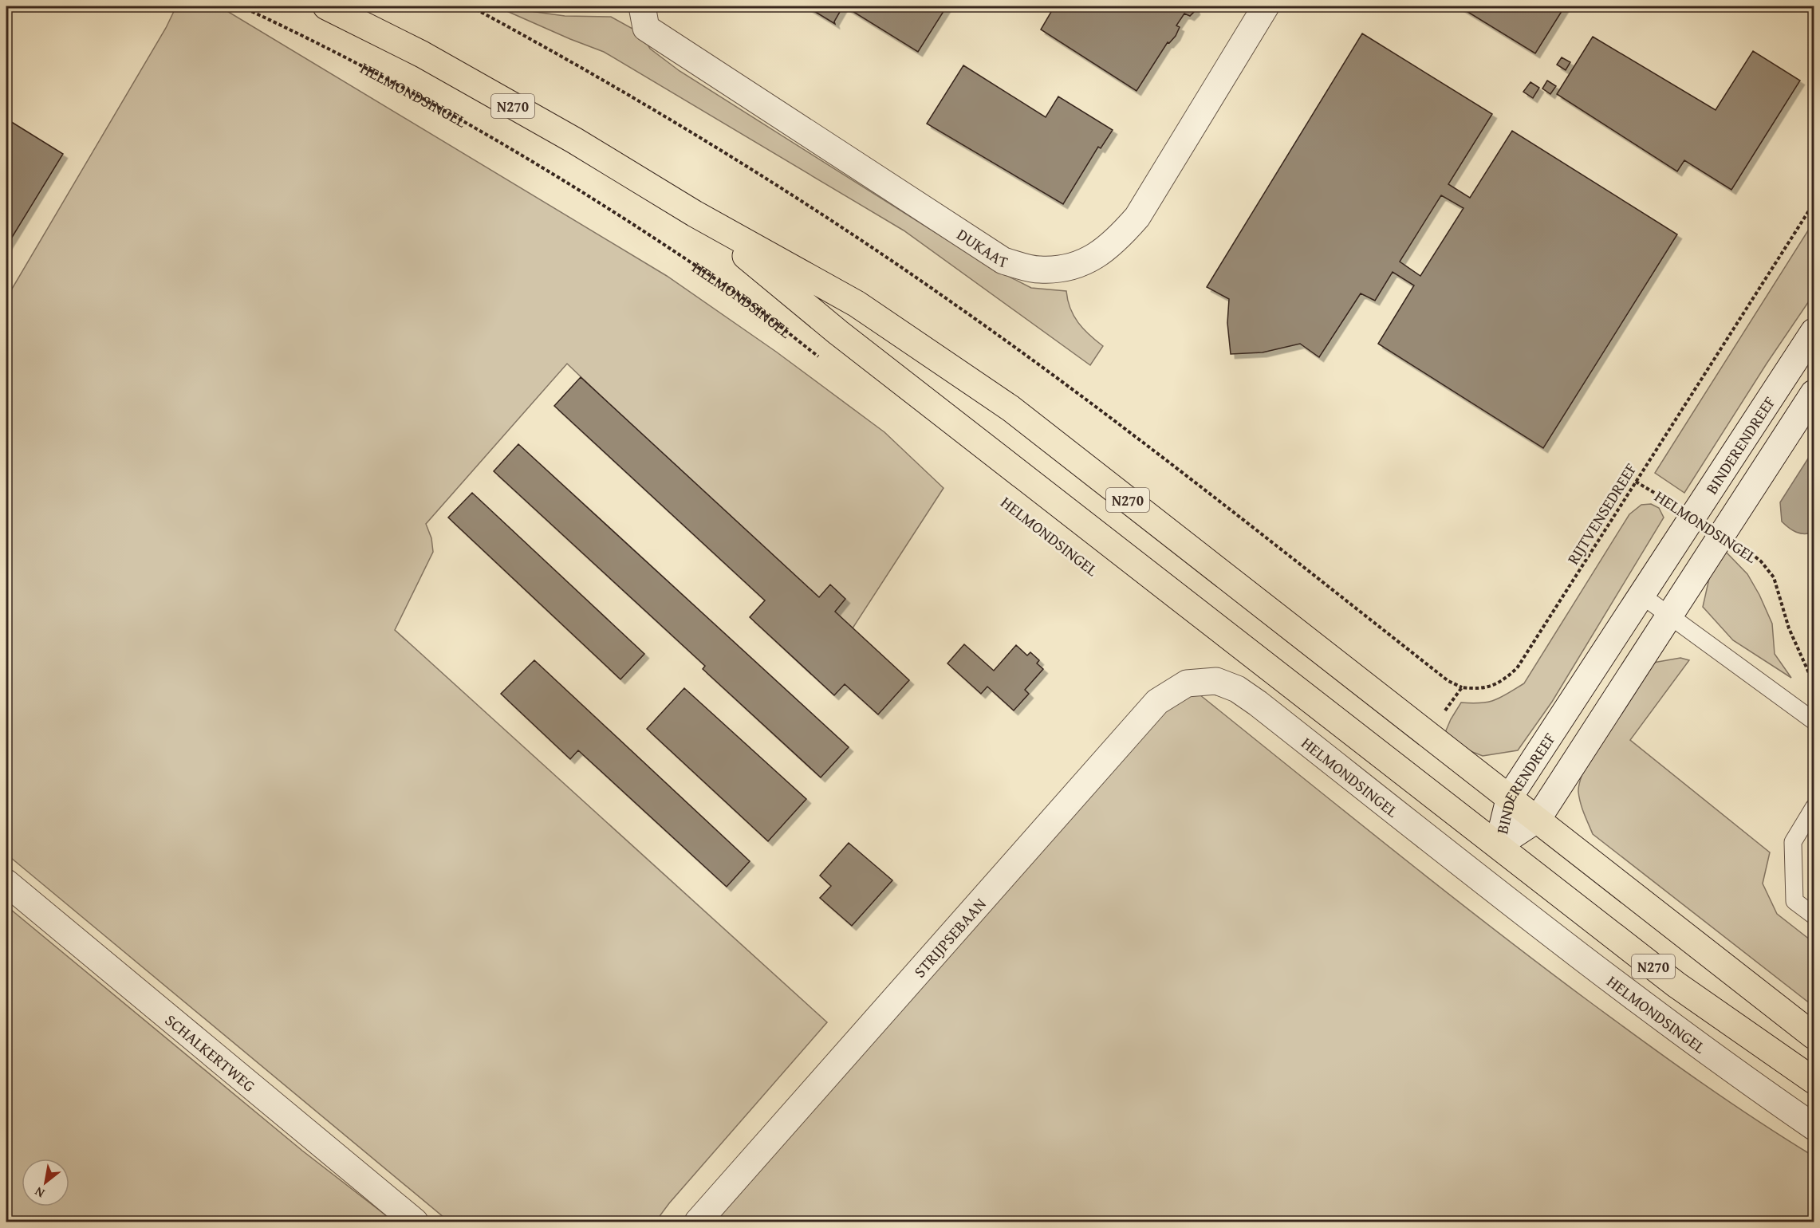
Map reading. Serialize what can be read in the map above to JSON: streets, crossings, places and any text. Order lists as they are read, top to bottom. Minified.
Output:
{"streets":{"main road":["HELMONDSINGEL","N270"],"street":["DUKAAT","BINDERENDREEF","STRIJPSEBAAN","SCHALKERTWEG"],"path":["RIJTVENSEDREEF"]},"crossings":[["HELMONDSINGEL","BINDERENDREEF"],["HELMONDSINGEL","RIJTVENSEDREEF"],["HELMONDSINGEL","STRIJPSEBAAN"]],"north":"bottom left"}
